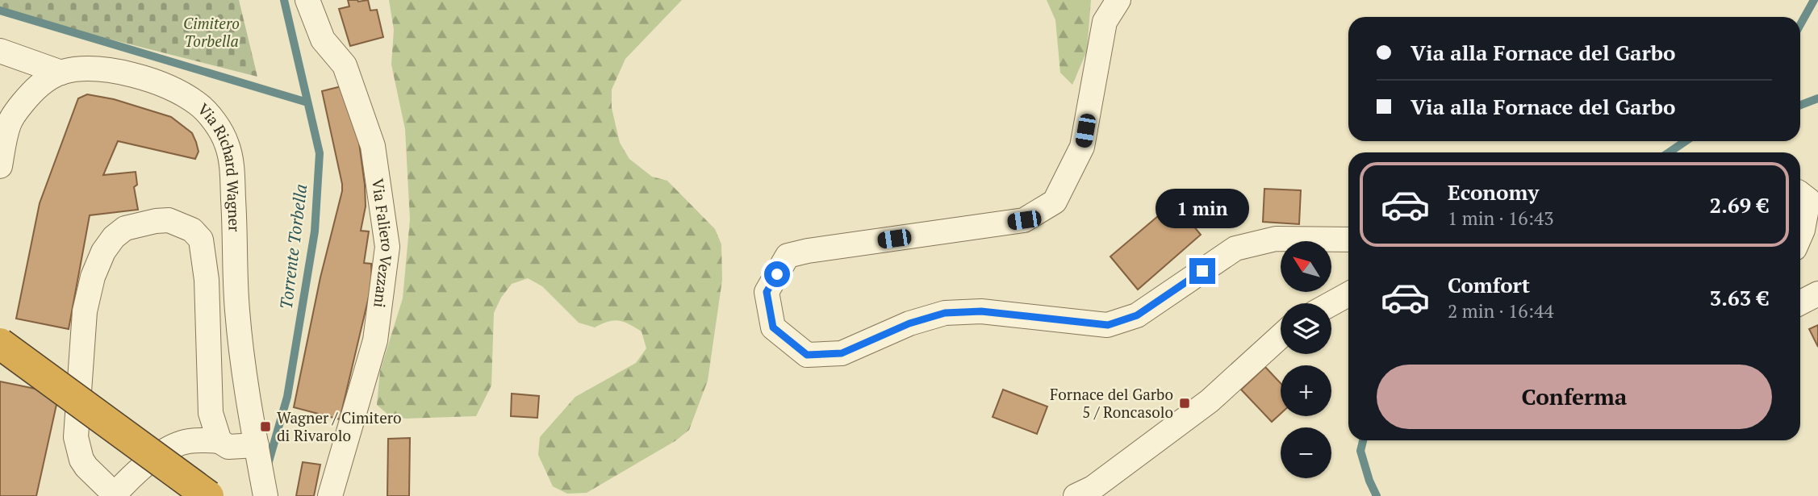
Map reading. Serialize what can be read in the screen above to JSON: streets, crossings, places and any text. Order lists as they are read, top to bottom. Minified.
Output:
{"streets":{"street":["Via Richard Wagner","Via Faliero Vezzani"]},"water":["Torrente Torbella"],"parks":["Cimitero Torbella"],"places":{"transit":["Fornace del Garbo 5 / Roncasolo","Wagner / Cimitero di Rivarolo"]},"north":"top left","page":{"banner":["Via alla Fornace del Garbo","Via alla Fornace del Garbo"],"list":[{"name":"Economy","note":"1 min · 16:43","value":"2.69 €"},{"name":"Comfort","note":"2 min · 16:44","value":"3.63 €"}],"bubble":"1 min","map_buttons":["+","−"],"buttons":"Conferma"}}
